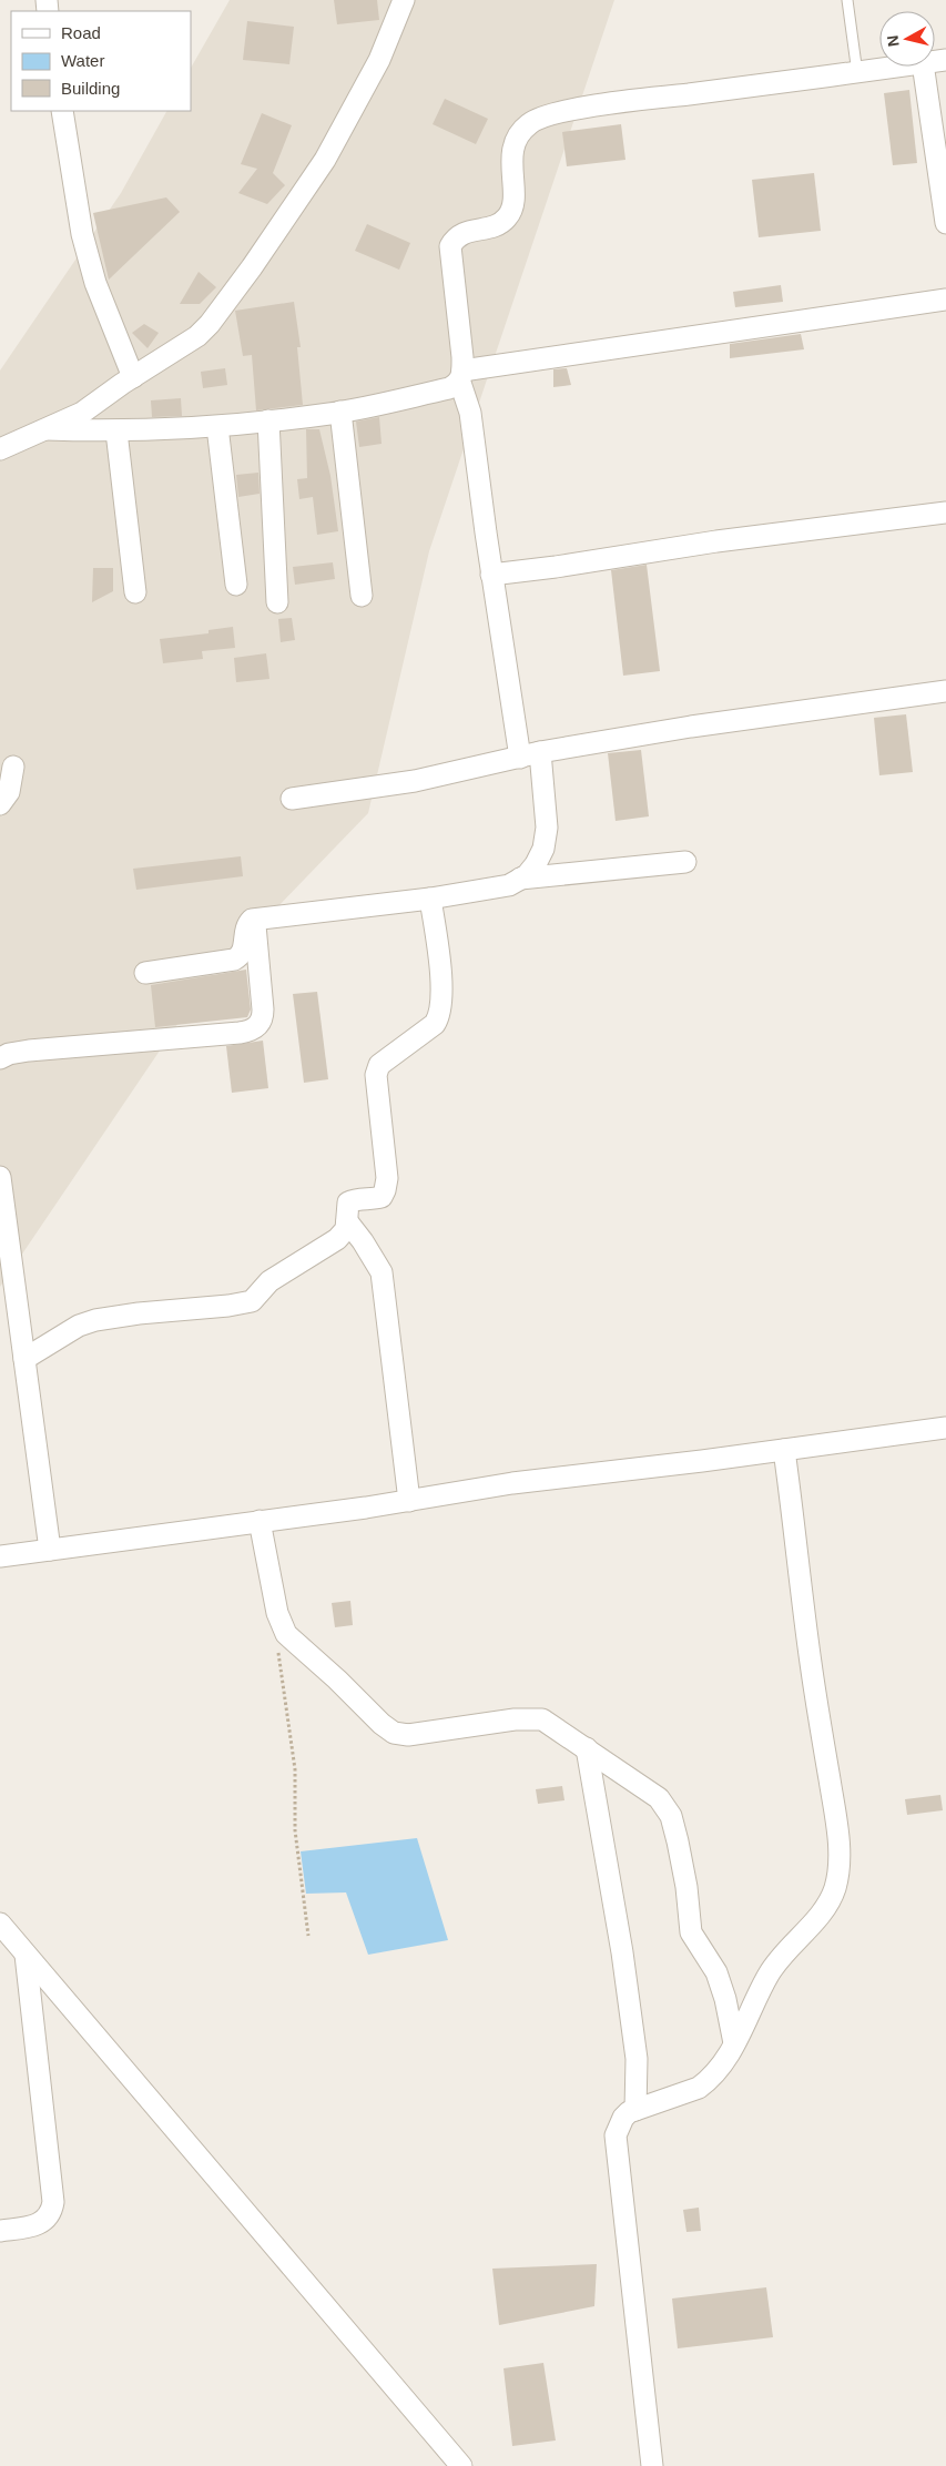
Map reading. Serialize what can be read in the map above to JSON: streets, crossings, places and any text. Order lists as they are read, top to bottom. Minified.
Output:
{"legend":["Road","Water","Building"],"north":"left"}
